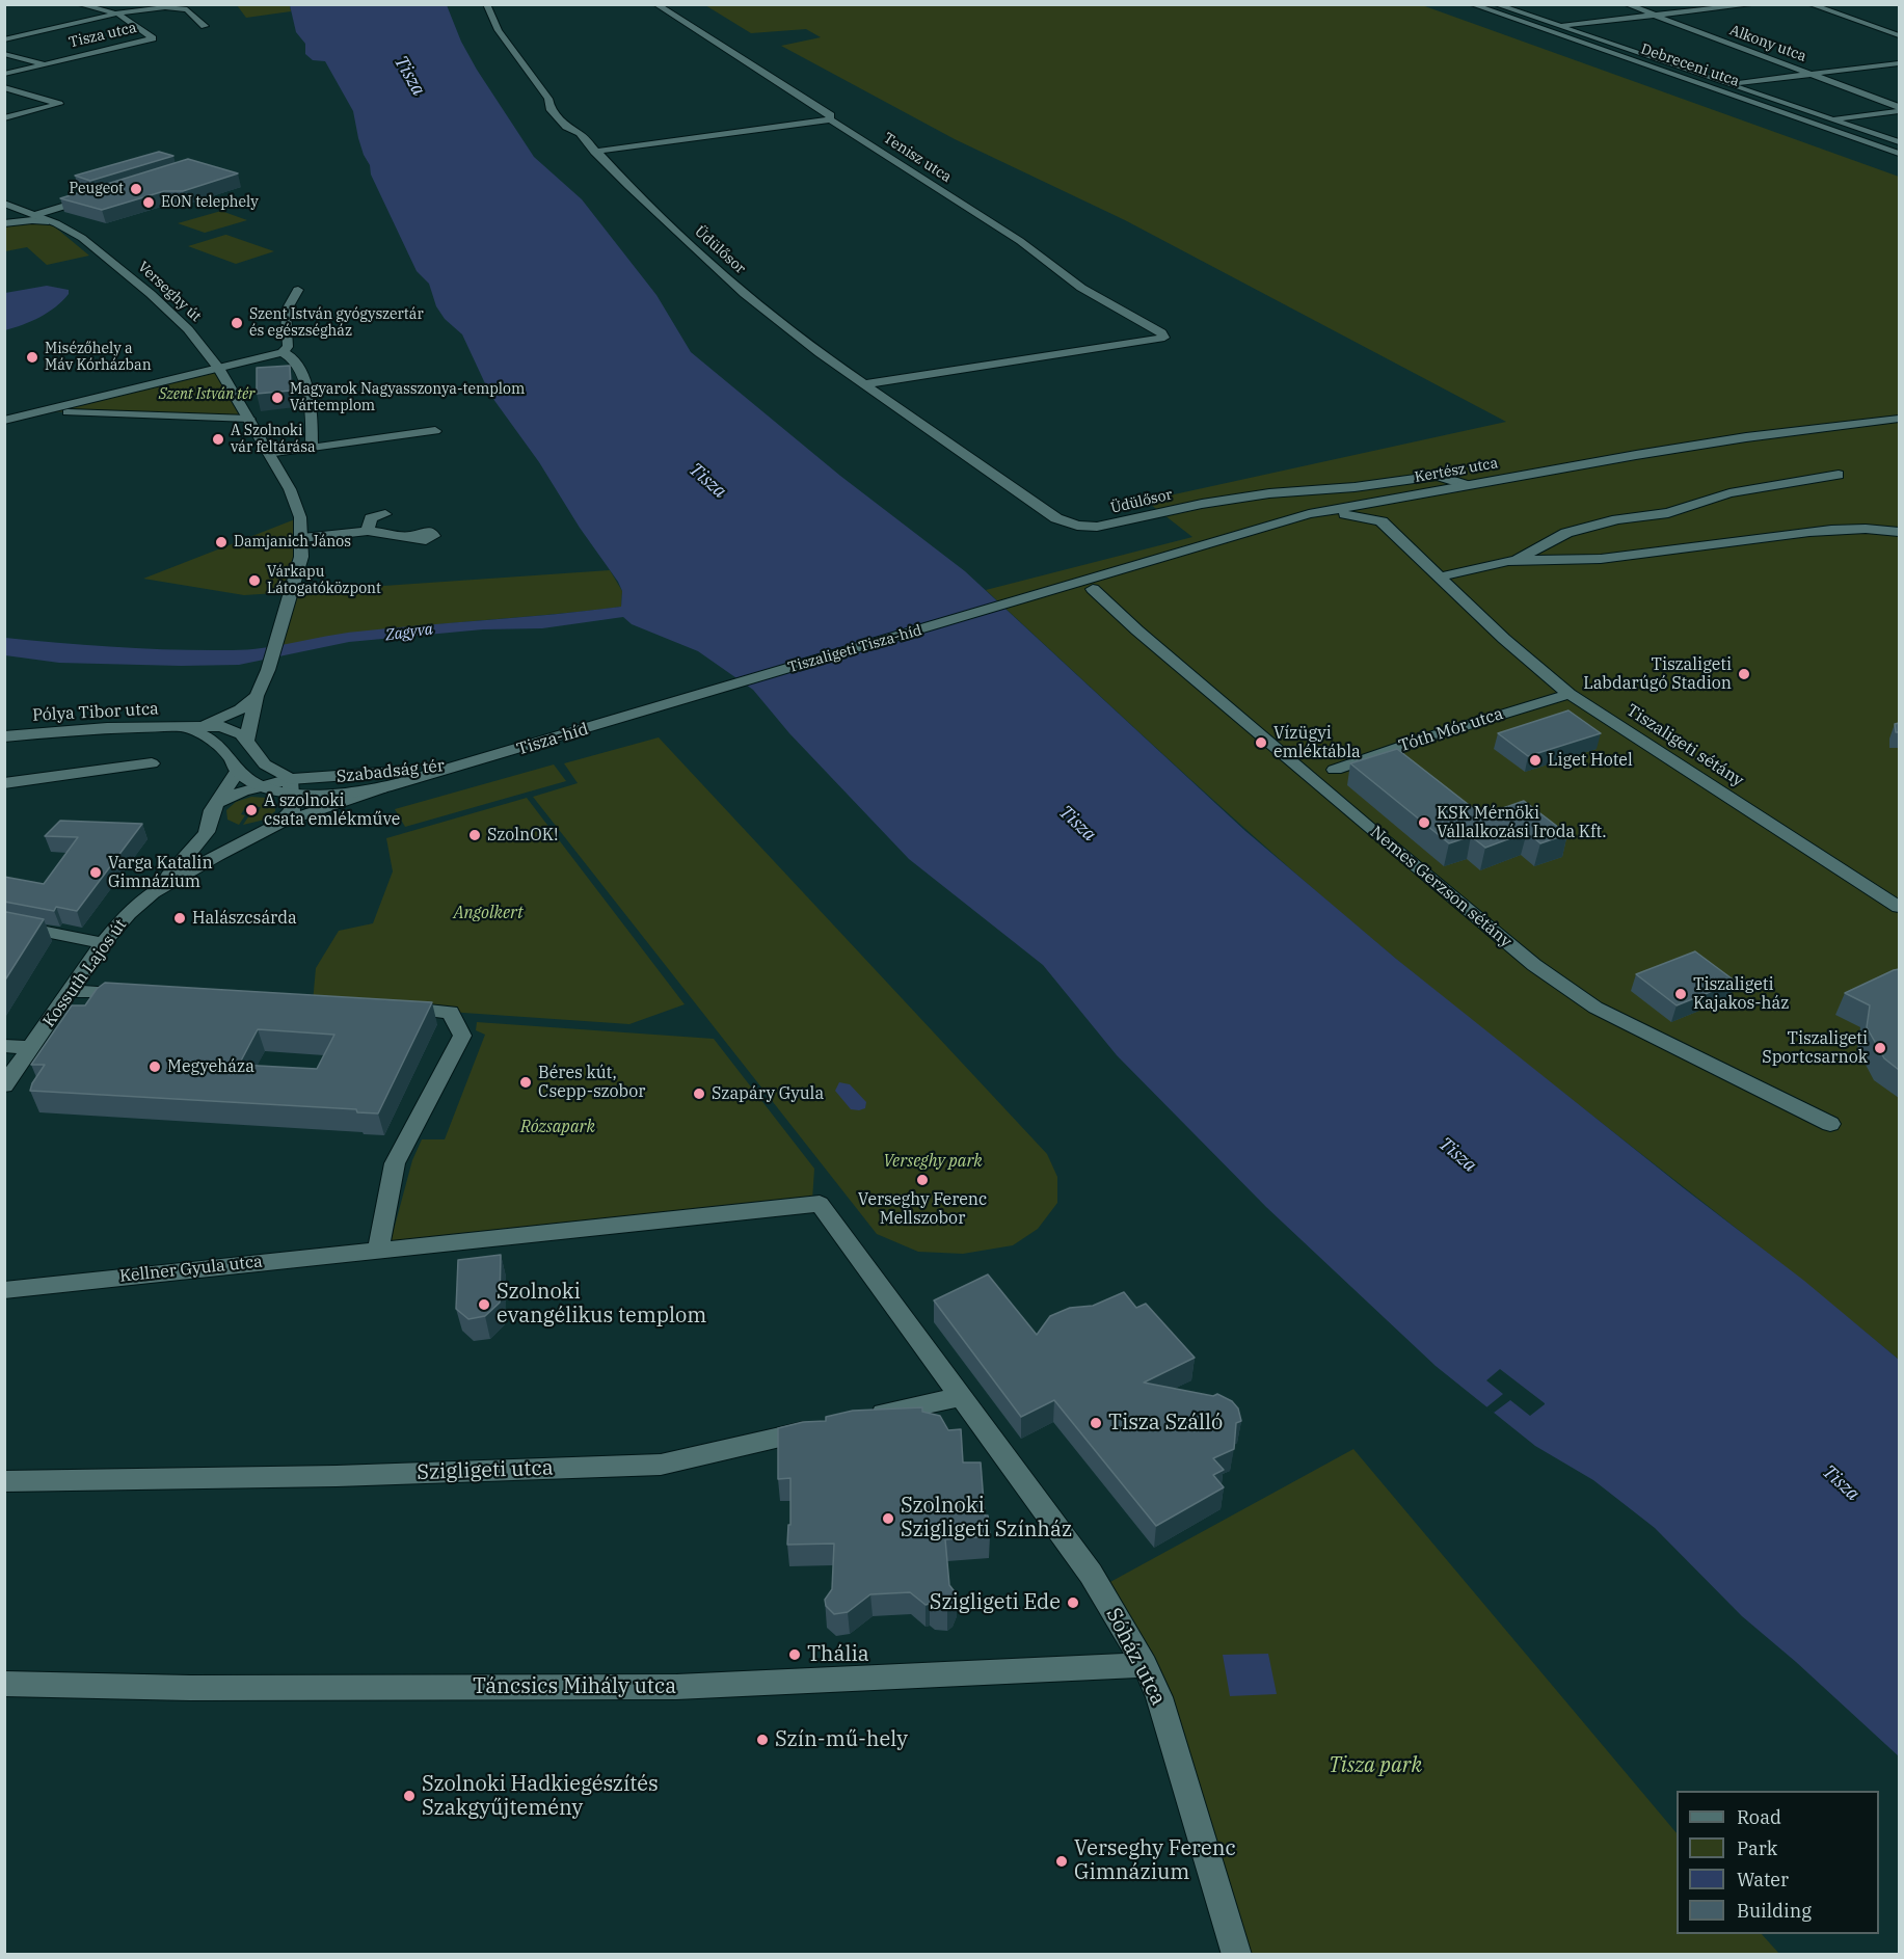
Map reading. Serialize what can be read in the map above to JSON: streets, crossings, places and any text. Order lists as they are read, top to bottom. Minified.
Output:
{"streets":{"street":["Tisza utca","Alkony utca","Debreceni utca","Tenisz utca","Üdülősor","Verseghy út","Kertész utca","Tiszaligeti Tisza-híd","Pólya Tibor utca","Tóth Mór utca","Tisza-híd","Tiszaligeti sétány","Szabadság tér","Nemes Gerzson sétány","Kossuth Lajos út","Kellner Gyula utca","Szigligeti utca","Sóház utca","Táncsics Mihály utca"]},"crossings":[["Tenisz utca","Üdülősor"],["Üdülősor","Kertész utca"],["Kertész utca","Tiszaligeti Tisza-híd"],["Kertész utca","Tiszaligeti sétány"],["Tiszaligeti Tisza-híd","Tisza-híd"],["Pólya Tibor utca","Szabadság tér"],["Tóth Mór utca","Tiszaligeti sétány"],["Tisza-híd","Szabadság tér"],["Szabadság tér","Kossuth Lajos út"],["Sóház utca","Táncsics Mihály utca"]],"water":["Tisza","Zagyva"],"parks":["Szent István tér","Angolkert","Rózsapark","Verseghy park","Tisza park"],"places":["Peugeot","EON telephely","Szent István gyógyszertár és egészségház","Misézőhely a Máv Kórházban","Magyarok Nagyasszonya-templom Vártemplom","A Szolnoki vár feltárása","Damjanich János","Várkapu Látogatóközpont","Tiszaligeti Labdarúgó Stadion","Vízügyi emléktábla","Liget Hotel","A szolnoki csata emlékműve","KSK Mérnöki Vállalkozási Iroda Kft.","SzolnOK!","Varga Katalin Gimnázium","Halászcsárda","Tiszaligeti Kajakos-ház","Tiszaligeti Sportcsarnok","Megyeháza","Béres kút, Csepp-szobor","Szapáry Gyula","Verseghy Ferenc Mellszobor","Szolnoki evangélikus templom","Tisza Szálló","Szolnoki Szigligeti Színház","Szigligeti Ede","Thália","Szín-mű-hely","Szolnoki Hadkiegészítés Szakgyűjtemény","Verseghy Ferenc Gimnázium"],"legend":["Road","Park","Water","Building"]}
